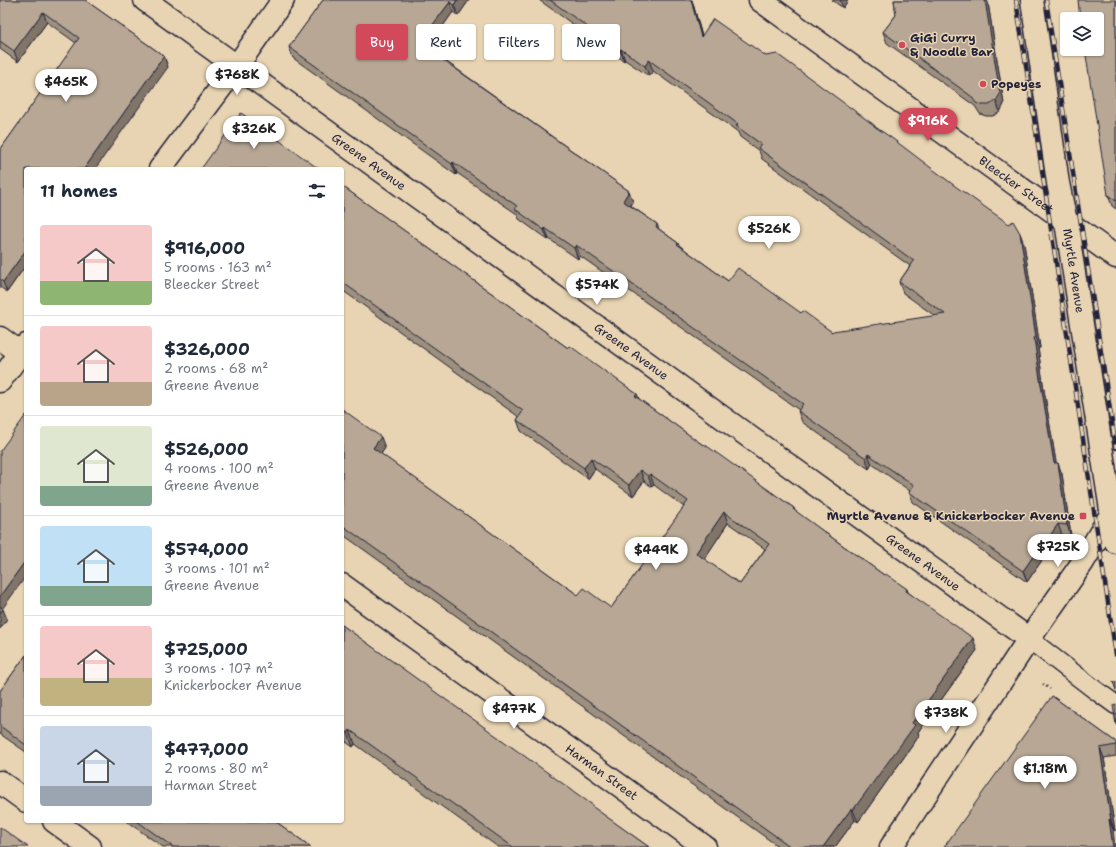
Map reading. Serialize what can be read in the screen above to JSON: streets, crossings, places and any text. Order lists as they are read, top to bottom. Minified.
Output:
{"streets":{"street":["Greene Avenue","Bleecker Street","Myrtle Avenue","Harman Street"]},"crossings":[["Bleecker Street","Myrtle Avenue"]],"places":{"other":["GiGi Curry & Noodle Bar","Popeyes"],"transit":["Myrtle Avenue & Knickerbocker Avenue"]},"page":{"chip":["Buy","Rent","Filters","New"],"price":["$768K","$465K","$916K","$326K","$526K","$574K","$725K","$449K","$477K","$738K","$1.18M"],"heading":"11 homes","list":[{"name":"$916,000","note":"5 rooms · 163 m² · Bleecker Street"},{"name":"$326,000","note":"2 rooms · 68 m² · Greene Avenue"},{"name":"$526,000","note":"4 rooms · 100 m² · Greene Avenue"},{"name":"$574,000","note":"3 rooms · 101 m² · Greene Avenue"},{"name":"$725,000","note":"3 rooms · 107 m² · Knickerbocker Avenue"},{"name":"$477,000","note":"2 rooms · 80 m² · Harman Street"}]}}
